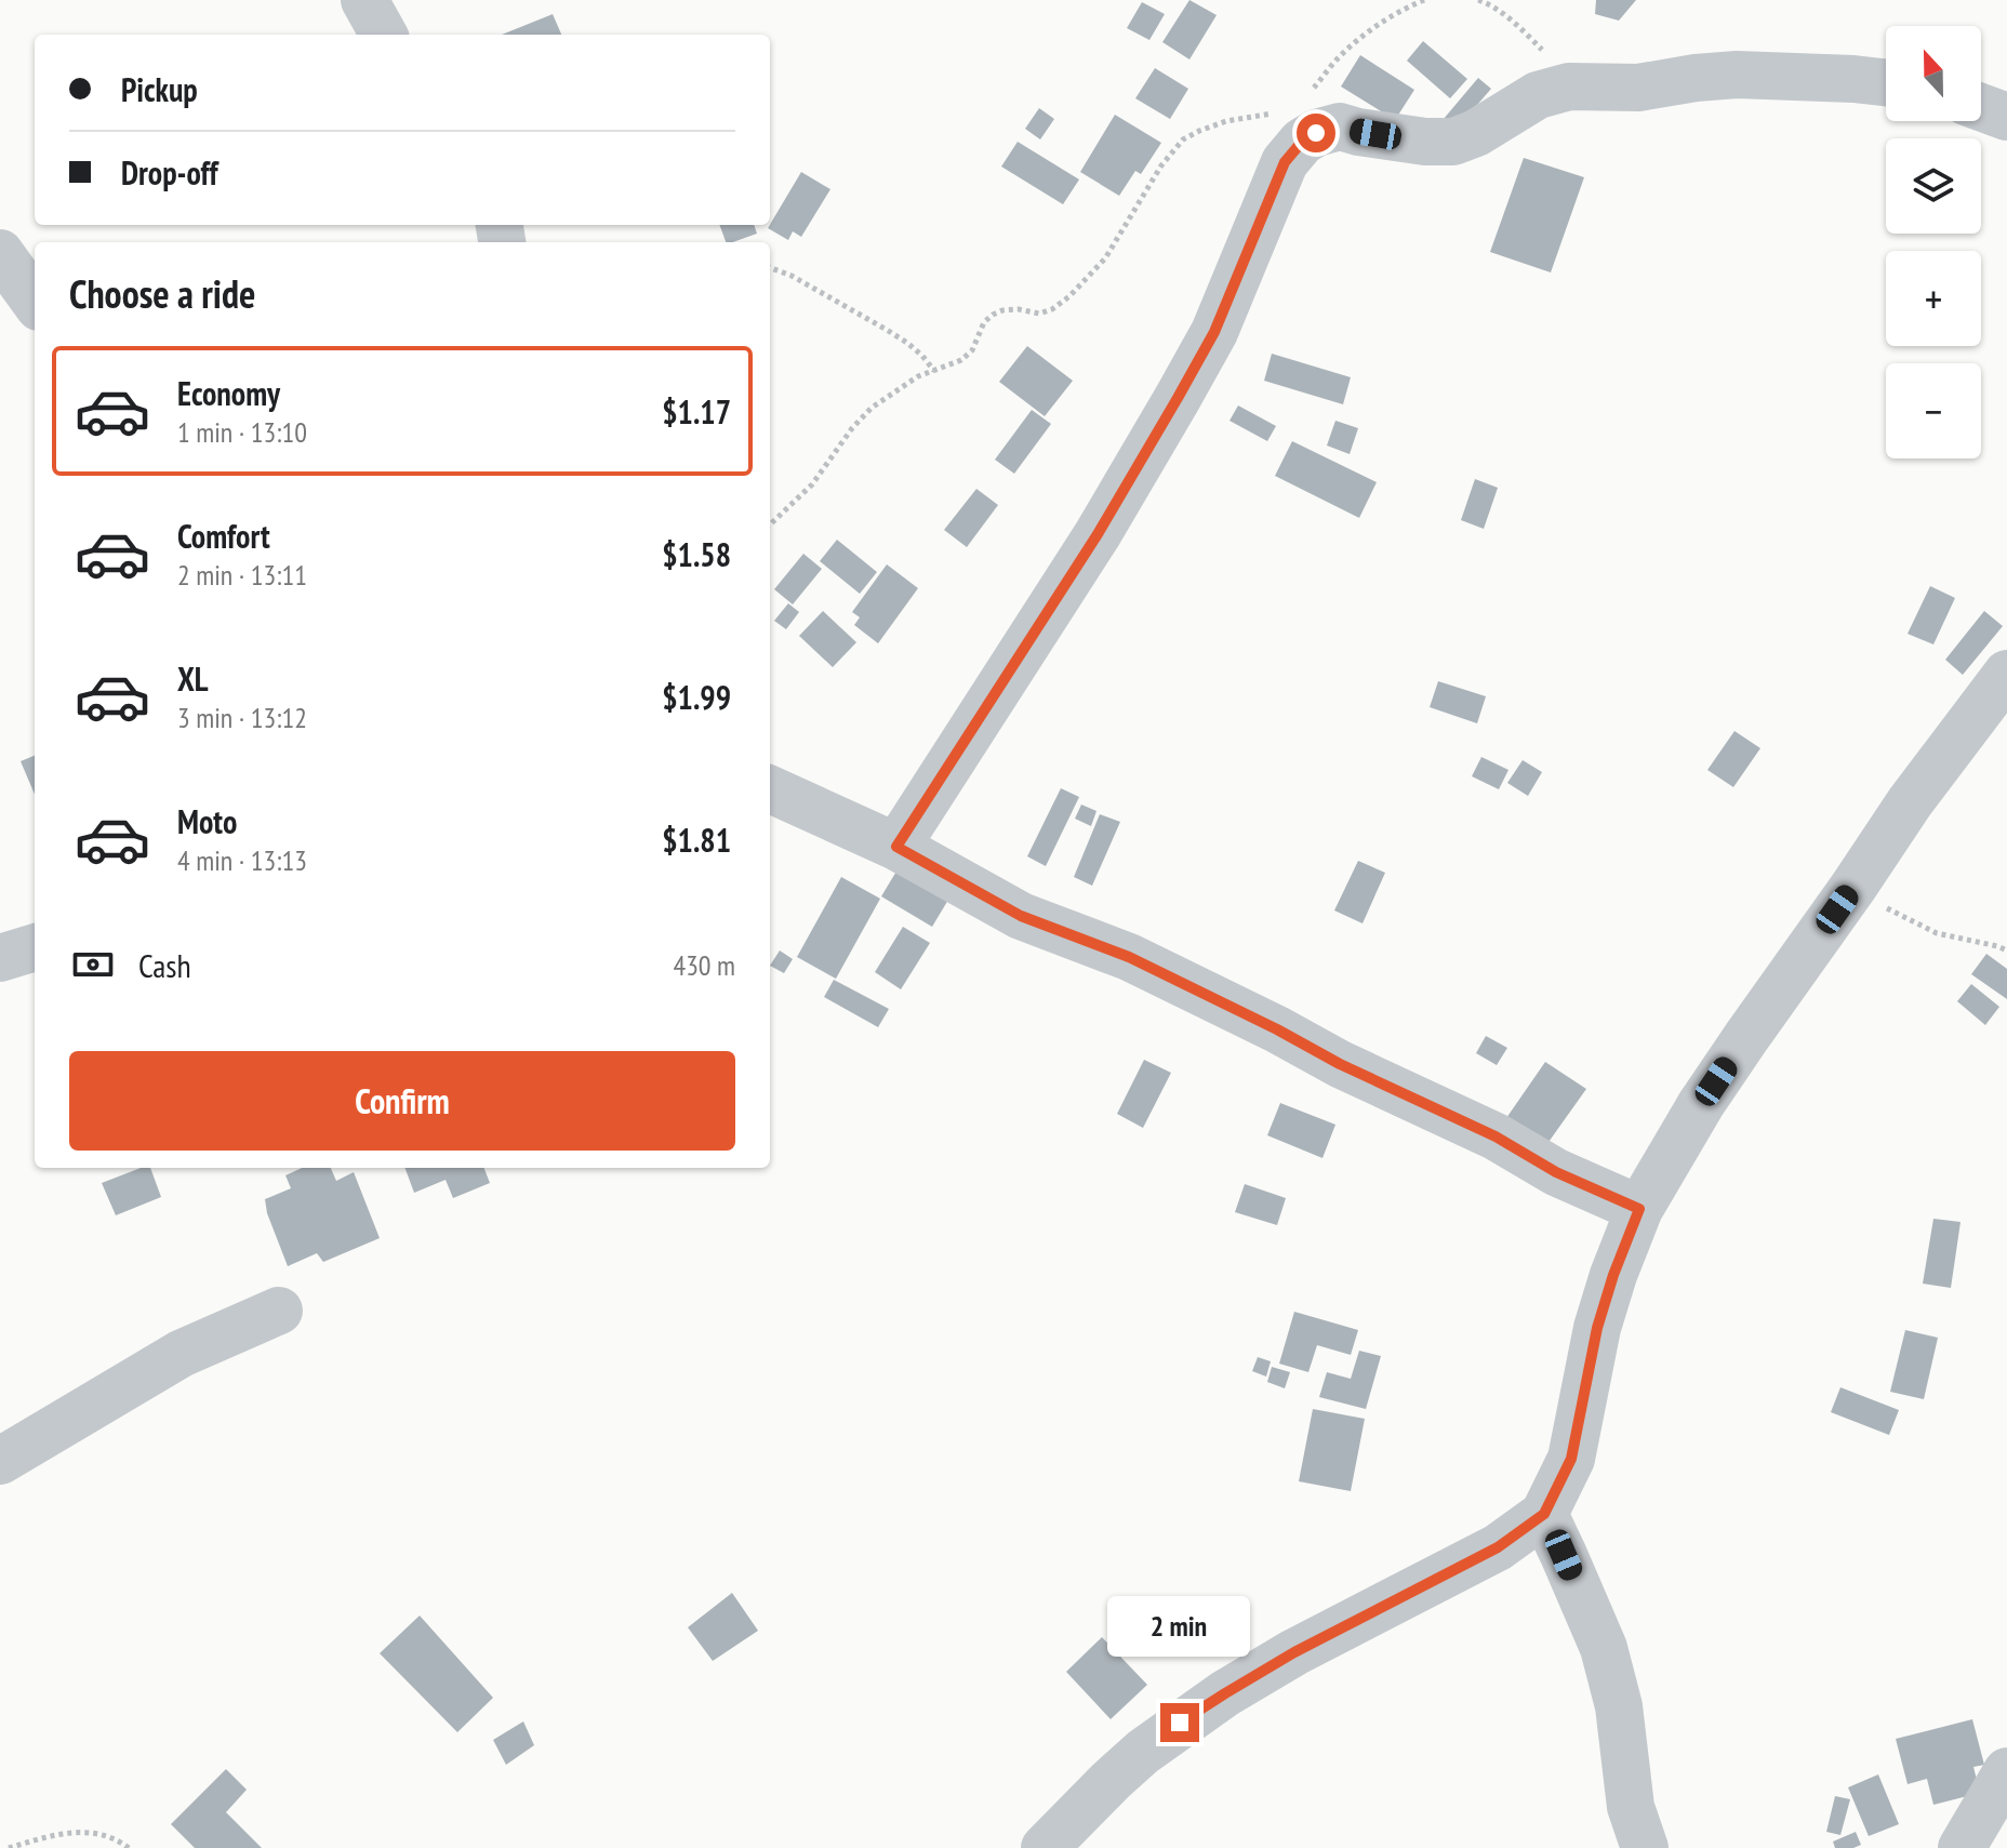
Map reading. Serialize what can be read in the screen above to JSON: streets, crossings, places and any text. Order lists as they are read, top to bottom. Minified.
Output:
{"north":"top","page":{"map_buttons":["+","−"],"banner":["Pickup","Drop-off"],"heading":"Choose a ride","list":[{"name":"Economy","note":"1 min · 13:10","value":"$1.17"},{"name":"Comfort","note":"2 min · 13:11","value":"$1.58"},{"name":"XL","note":"3 min · 13:12","value":"$1.99"},{"name":"Moto","note":"4 min · 13:13","value":"$1.81"}],"pay":["Cash","430 m"],"buttons":"Confirm","bubble":"2 min"}}
